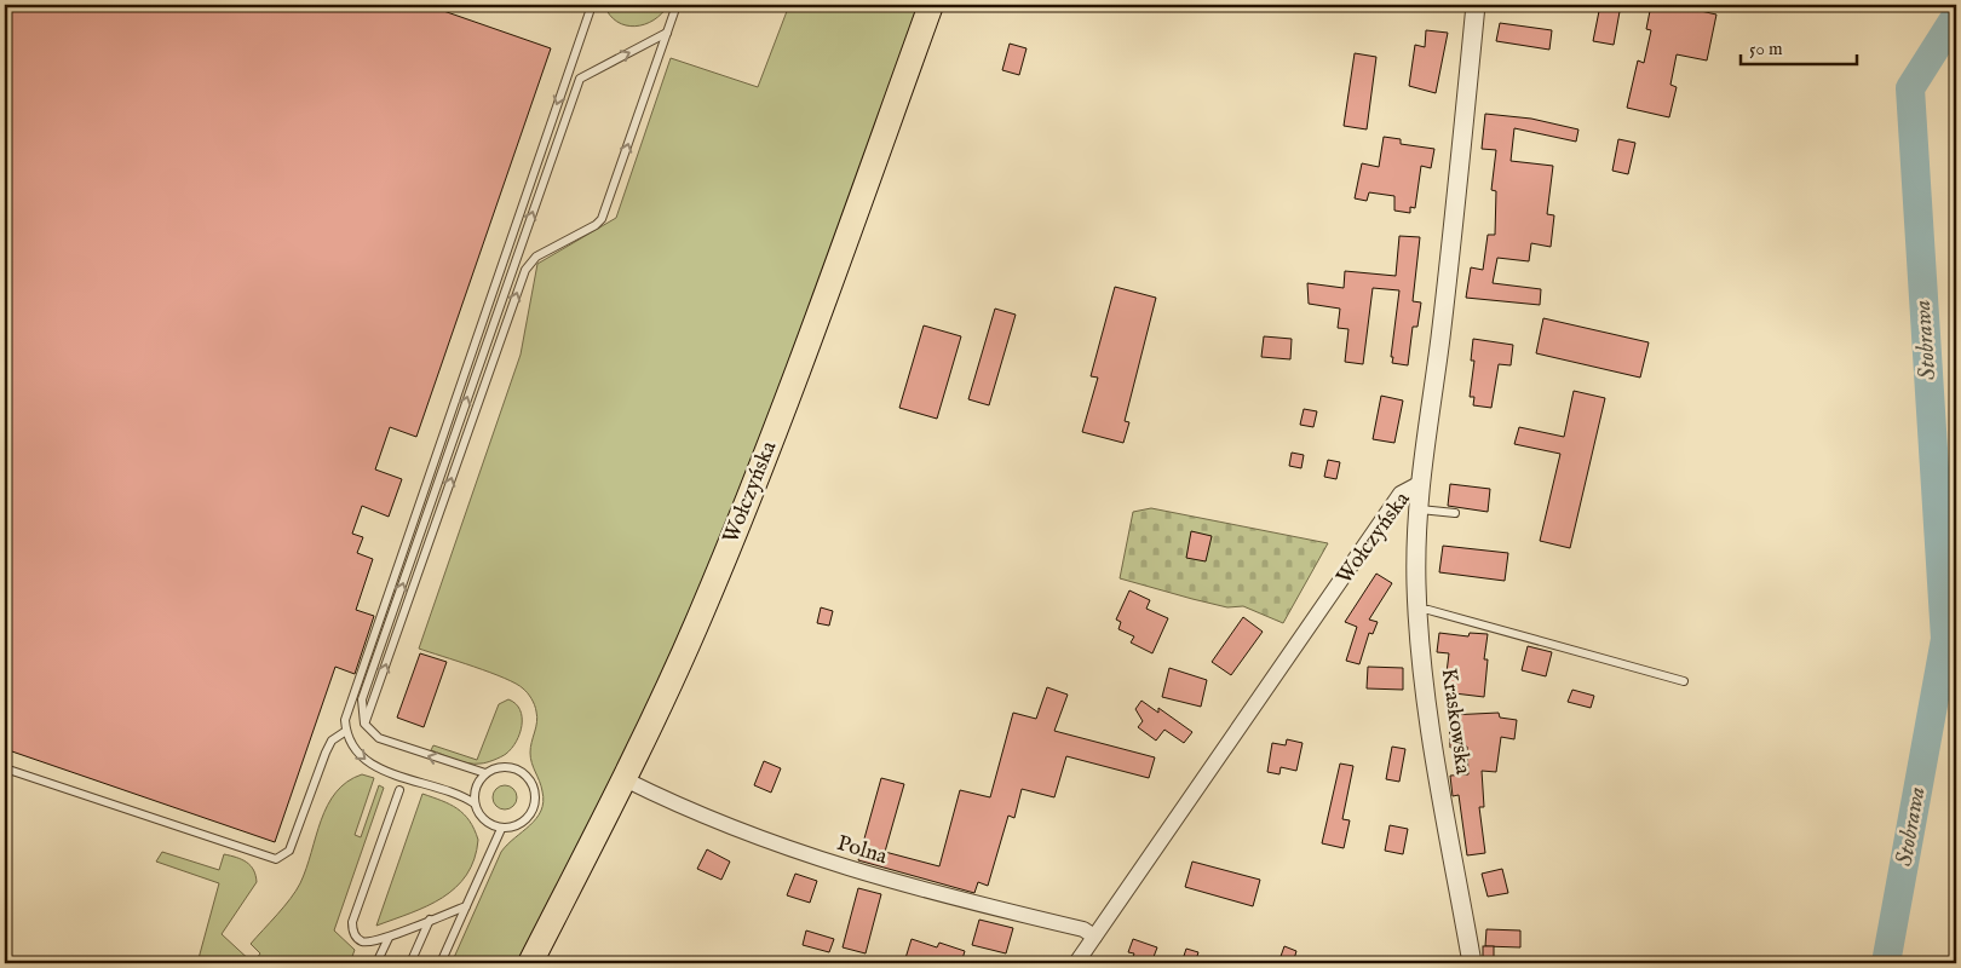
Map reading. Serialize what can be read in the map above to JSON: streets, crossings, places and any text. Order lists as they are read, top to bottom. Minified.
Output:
{"streets":{"main road":["Wołczyńska"],"street":["Kraskowska","Polna"]},"crossings":[["Wołczyńska","Kraskowska"],["Wołczyńska","Polna"]],"water":["Stobrawa"],"scale_bar":"50 m"}
